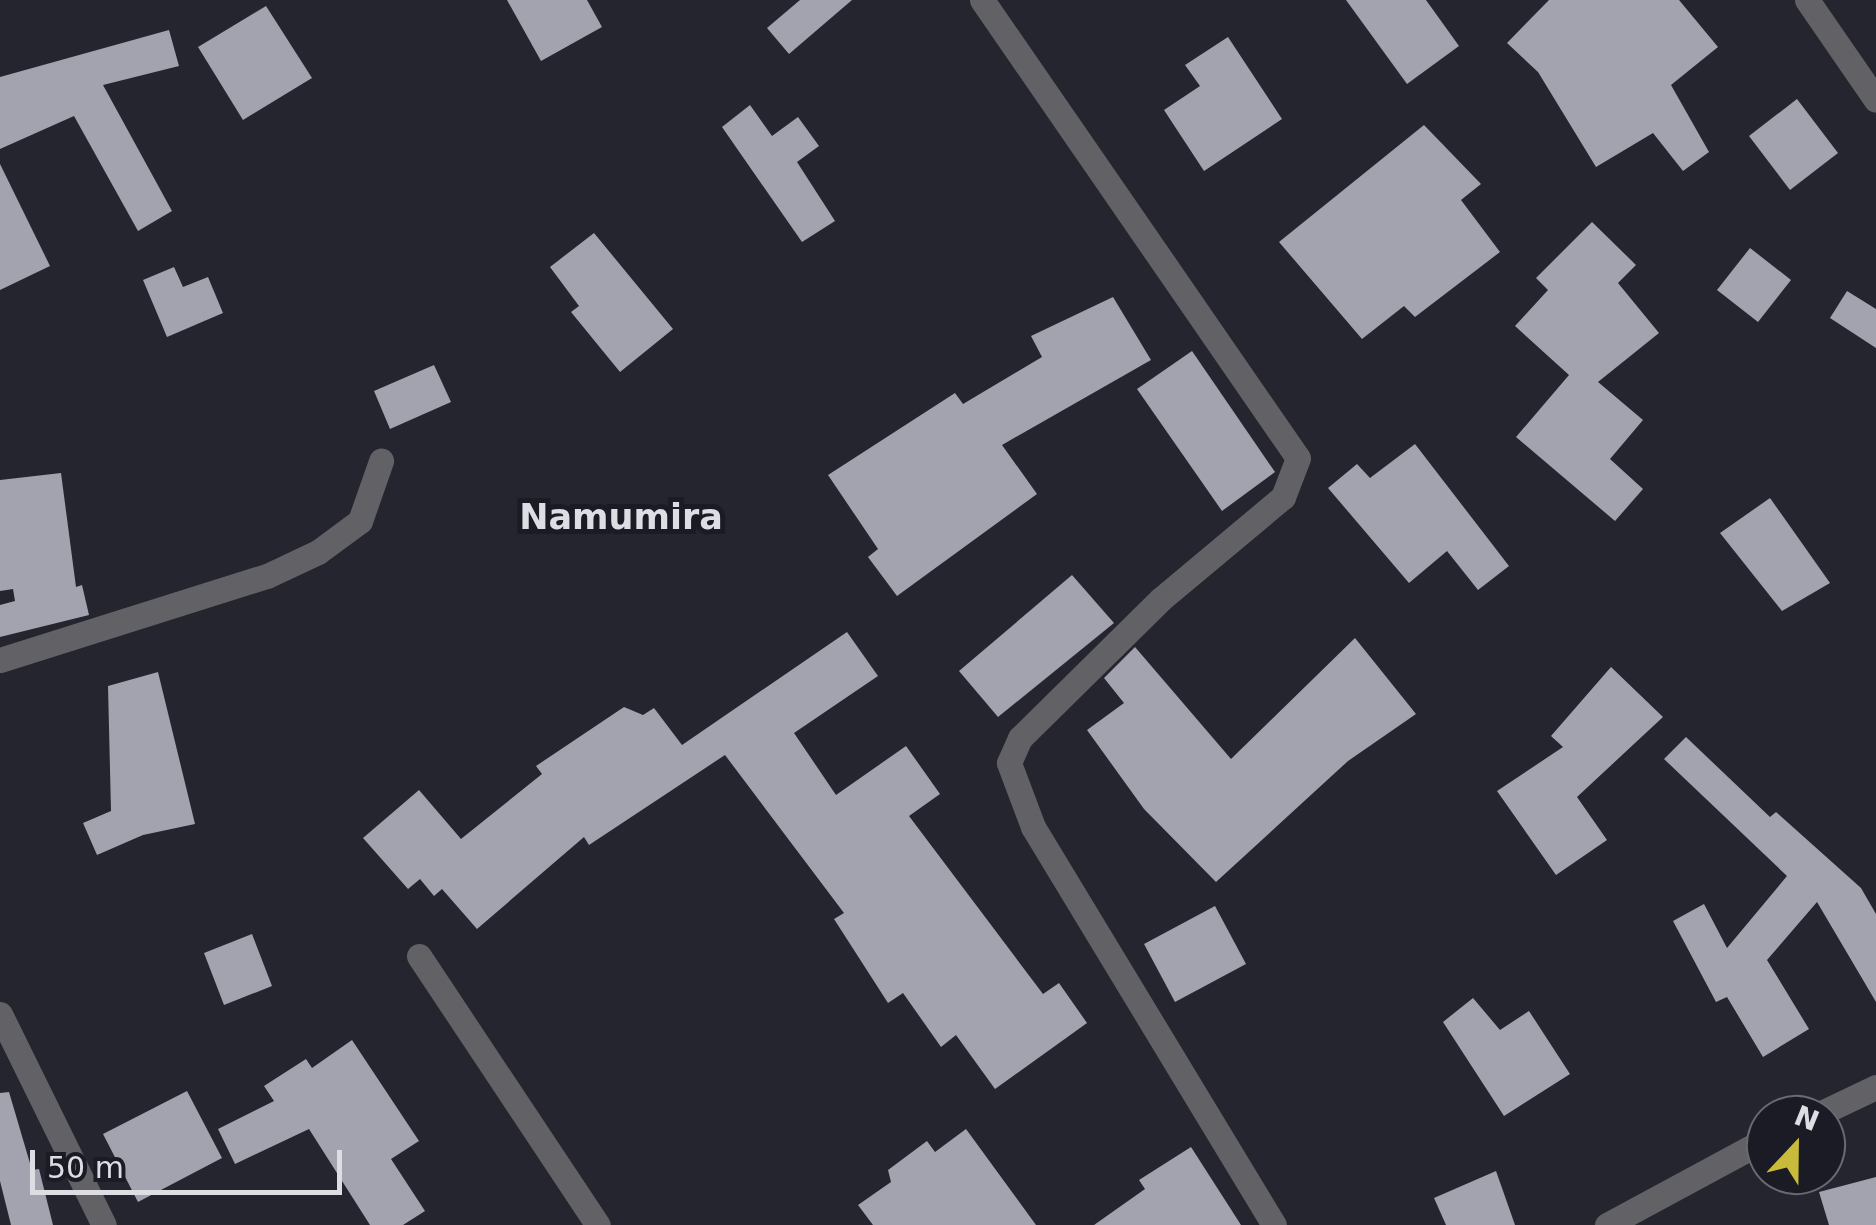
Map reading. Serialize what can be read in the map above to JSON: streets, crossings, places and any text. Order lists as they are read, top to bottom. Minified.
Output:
{"districts":["Namumira"],"scale_bar":"50 m","north":"top"}
